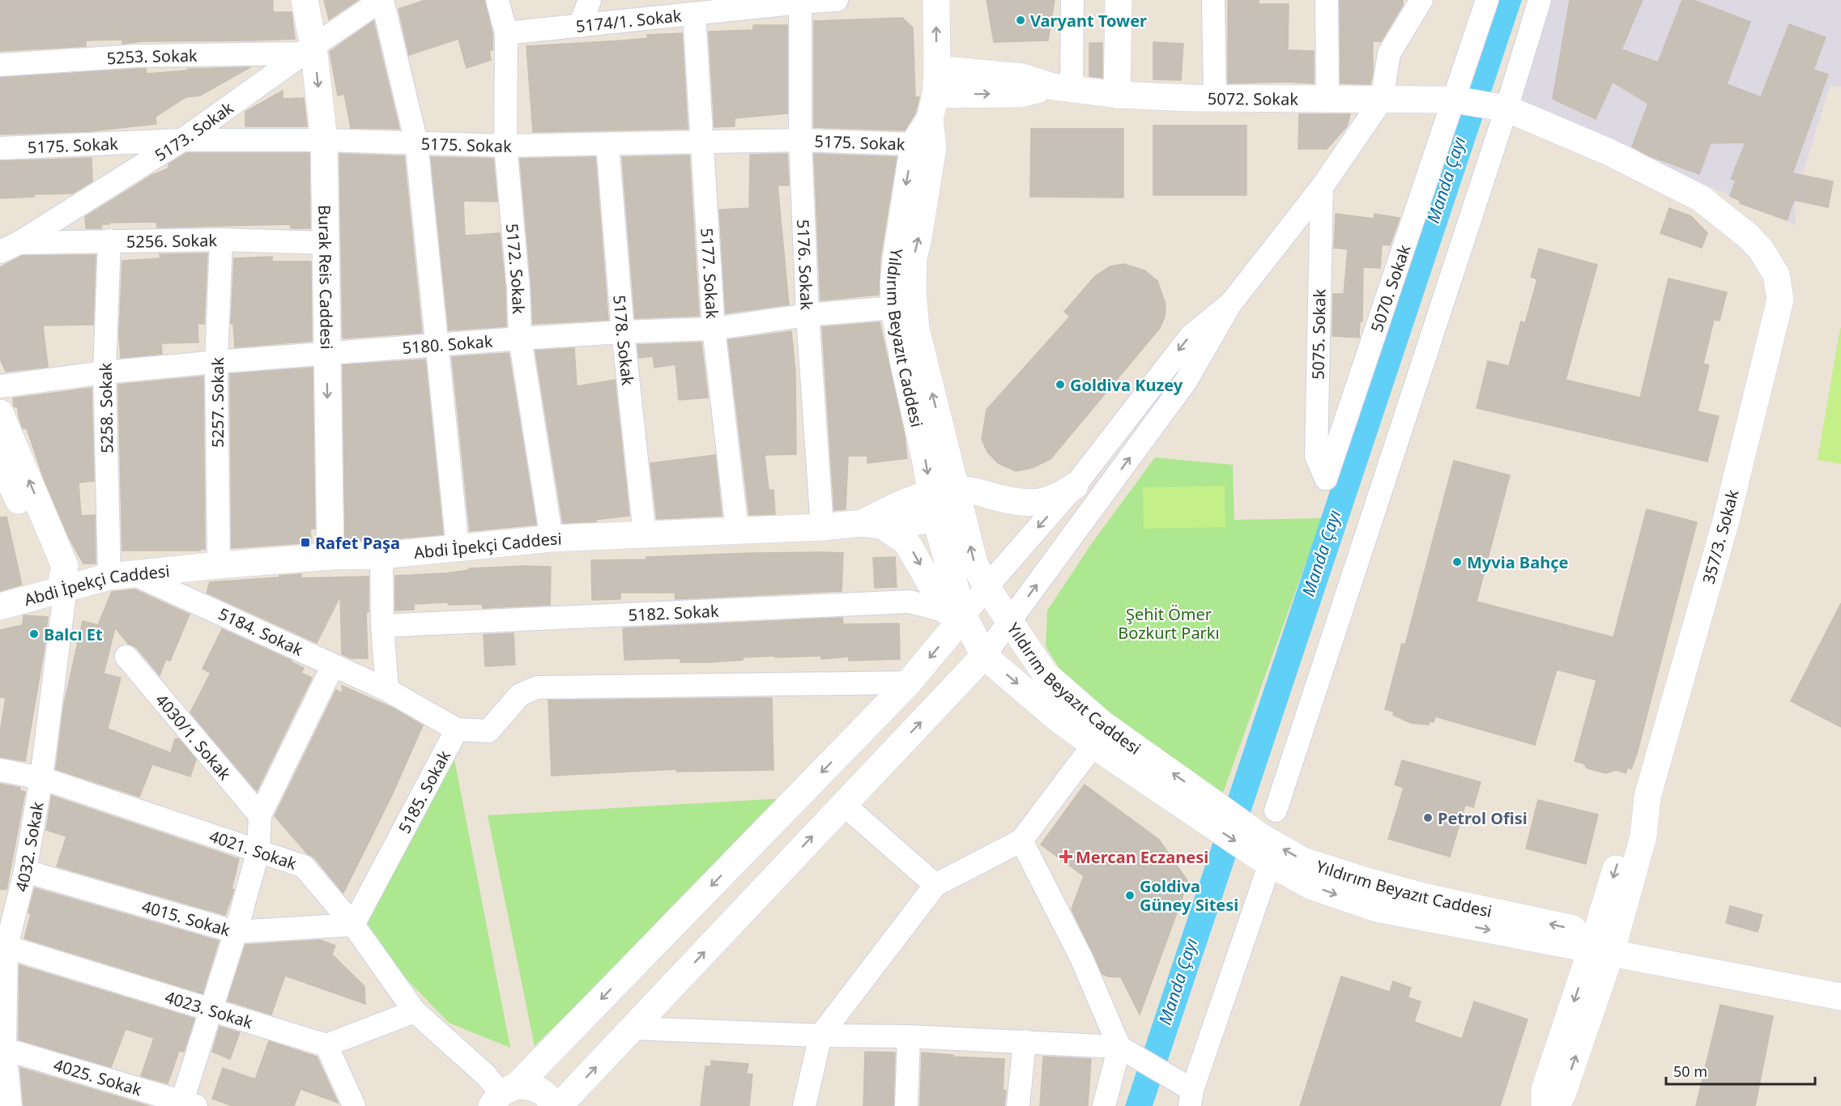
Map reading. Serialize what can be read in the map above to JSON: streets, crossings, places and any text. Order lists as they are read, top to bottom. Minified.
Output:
{"streets":{"main road":["5072. Sokak","Burak Reis Caddesi","Yıldırım Beyazıt Caddesi","357/3. Sokak","Abdi İpekçi Caddesi"],"street":["5174/1. Sokak","5253. Sokak","5173. Sokak","5175. Sokak","5256. Sokak","5176. Sokak","5172. Sokak","5177. Sokak","5070. Sokak","5075. Sokak","5178. Sokak","5180. Sokak","5257. Sokak","5258. Sokak","5182. Sokak","5184. Sokak","4030/1. Sokak","5185. Sokak","4032. Sokak","4021. Sokak","4015. Sokak","4023. Sokak","4025. Sokak"]},"crossings":[["5174/1. Sokak","5176. Sokak"],["5174/1. Sokak","5172. Sokak"],["5174/1. Sokak","5177. Sokak"],["5253. Sokak","5173. Sokak"],["5253. Sokak","Burak Reis Caddesi"],["5072. Sokak","5070. Sokak"],["5072. Sokak","Yıldırım Beyazıt Caddesi"],["5072. Sokak","357/3. Sokak"],["5173. Sokak","5175. Sokak"],["5173. Sokak","5256. Sokak"],["5173. Sokak","Burak Reis Caddesi"],["5175. Sokak","5176. Sokak"],["5175. Sokak","5172. Sokak"],["5175. Sokak","5177. Sokak"],["5175. Sokak","Burak Reis Caddesi"],["5175. Sokak","Yıldırım Beyazıt Caddesi"],["5175. Sokak","5178. Sokak"],["5256. Sokak","Burak Reis Caddesi"],["5256. Sokak","5257. Sokak"],["5256. Sokak","5258. Sokak"],["5176. Sokak","5180. Sokak"],["5176. Sokak","Abdi İpekçi Caddesi"],["5172. Sokak","5180. Sokak"],["5172. Sokak","Abdi İpekçi Caddesi"],["5177. Sokak","5180. Sokak"],["5177. Sokak","Abdi İpekçi Caddesi"],["Burak Reis Caddesi","5180. Sokak"],["Burak Reis Caddesi","Abdi İpekçi Caddesi"],["5070. Sokak","5075. Sokak"],["Yıldırım Beyazıt Caddesi","5180. Sokak"],["Yıldırım Beyazıt Caddesi","Abdi İpekçi Caddesi"],["Yıldırım Beyazıt Caddesi","5182. Sokak"],["5178. Sokak","5180. Sokak"],["5178. Sokak","Abdi İpekçi Caddesi"],["5180. Sokak","5257. Sokak"],["5180. Sokak","5258. Sokak"],["5257. Sokak","Abdi İpekçi Caddesi"],["5258. Sokak","Abdi İpekçi Caddesi"],["5258. Sokak","5184. Sokak"],["Abdi İpekçi Caddesi","5184. Sokak"],["Abdi İpekçi Caddesi","4032. Sokak"],["5185. Sokak","4021. Sokak"],["5185. Sokak","4015. Sokak"],["4032. Sokak","4021. Sokak"],["4032. Sokak","4015. Sokak"],["4032. Sokak","4023. Sokak"],["4032. Sokak","4025. Sokak"],["4021. Sokak","4015. Sokak"]],"one_way":["Burak Reis Caddesi"],"water":["Manda Çayı"],"parks":["Şehit Ömer Bozkurt Parkı"],"places":{"other":["Varyant Tower","Goldiva Kuzey","Myvia Bahçe","Balcı Et","Petrol Ofisi","Goldiva Güney Sitesi"],"transit":["Rafet Paşa"],"health":["Mercan Eczanesi"]},"scale_bar":"50 m"}
